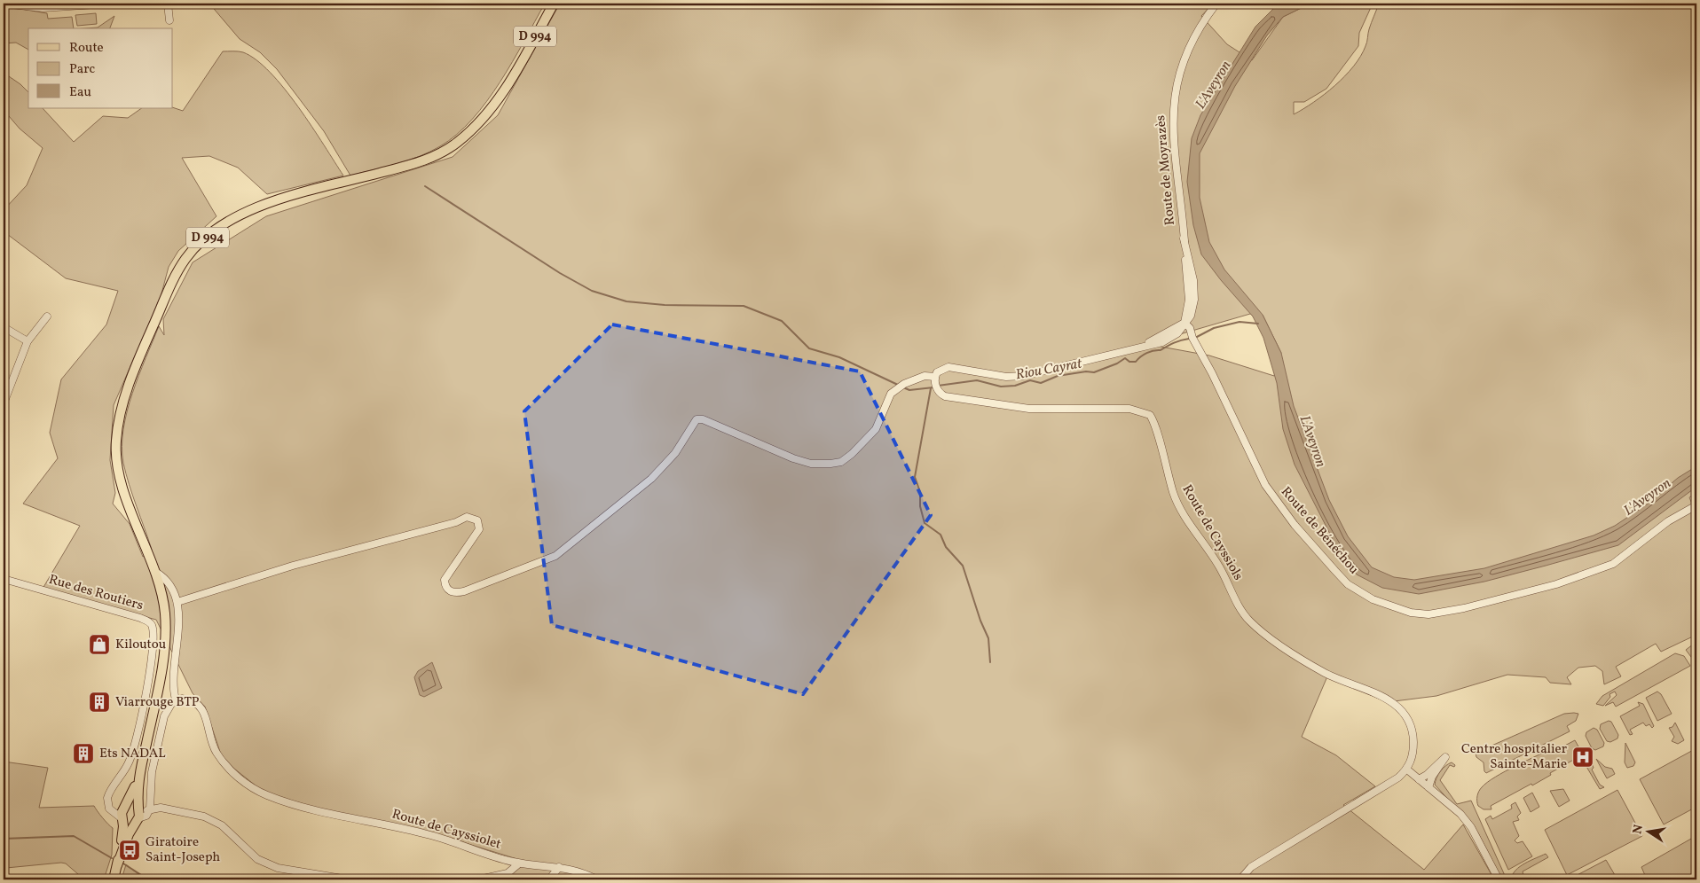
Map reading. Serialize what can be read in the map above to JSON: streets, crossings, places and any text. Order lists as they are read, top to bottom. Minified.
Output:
{"streets":{"main road":["D 994"],"street":["Route de Moyrazès","Route de Bénéchou","Route de Cayssiols","Rue des Routiers","Route de Cayssiolet"]},"crossings":[["D 994","Rue des Routiers"],["Route de Moyrazès","Route de Bénéchou"]],"water":["L'Aveyron","Riou Cayrat"],"places":{"shop":["Kiloutou"],"building":["Viarrouge BTP","Ets NADAL"],"hospital":["Centre hospitalier Sainte-Marie"],"bus stop":["Giratoire Saint-Joseph"]},"legend":["Route","Parc","Eau"],"north":"left"}
